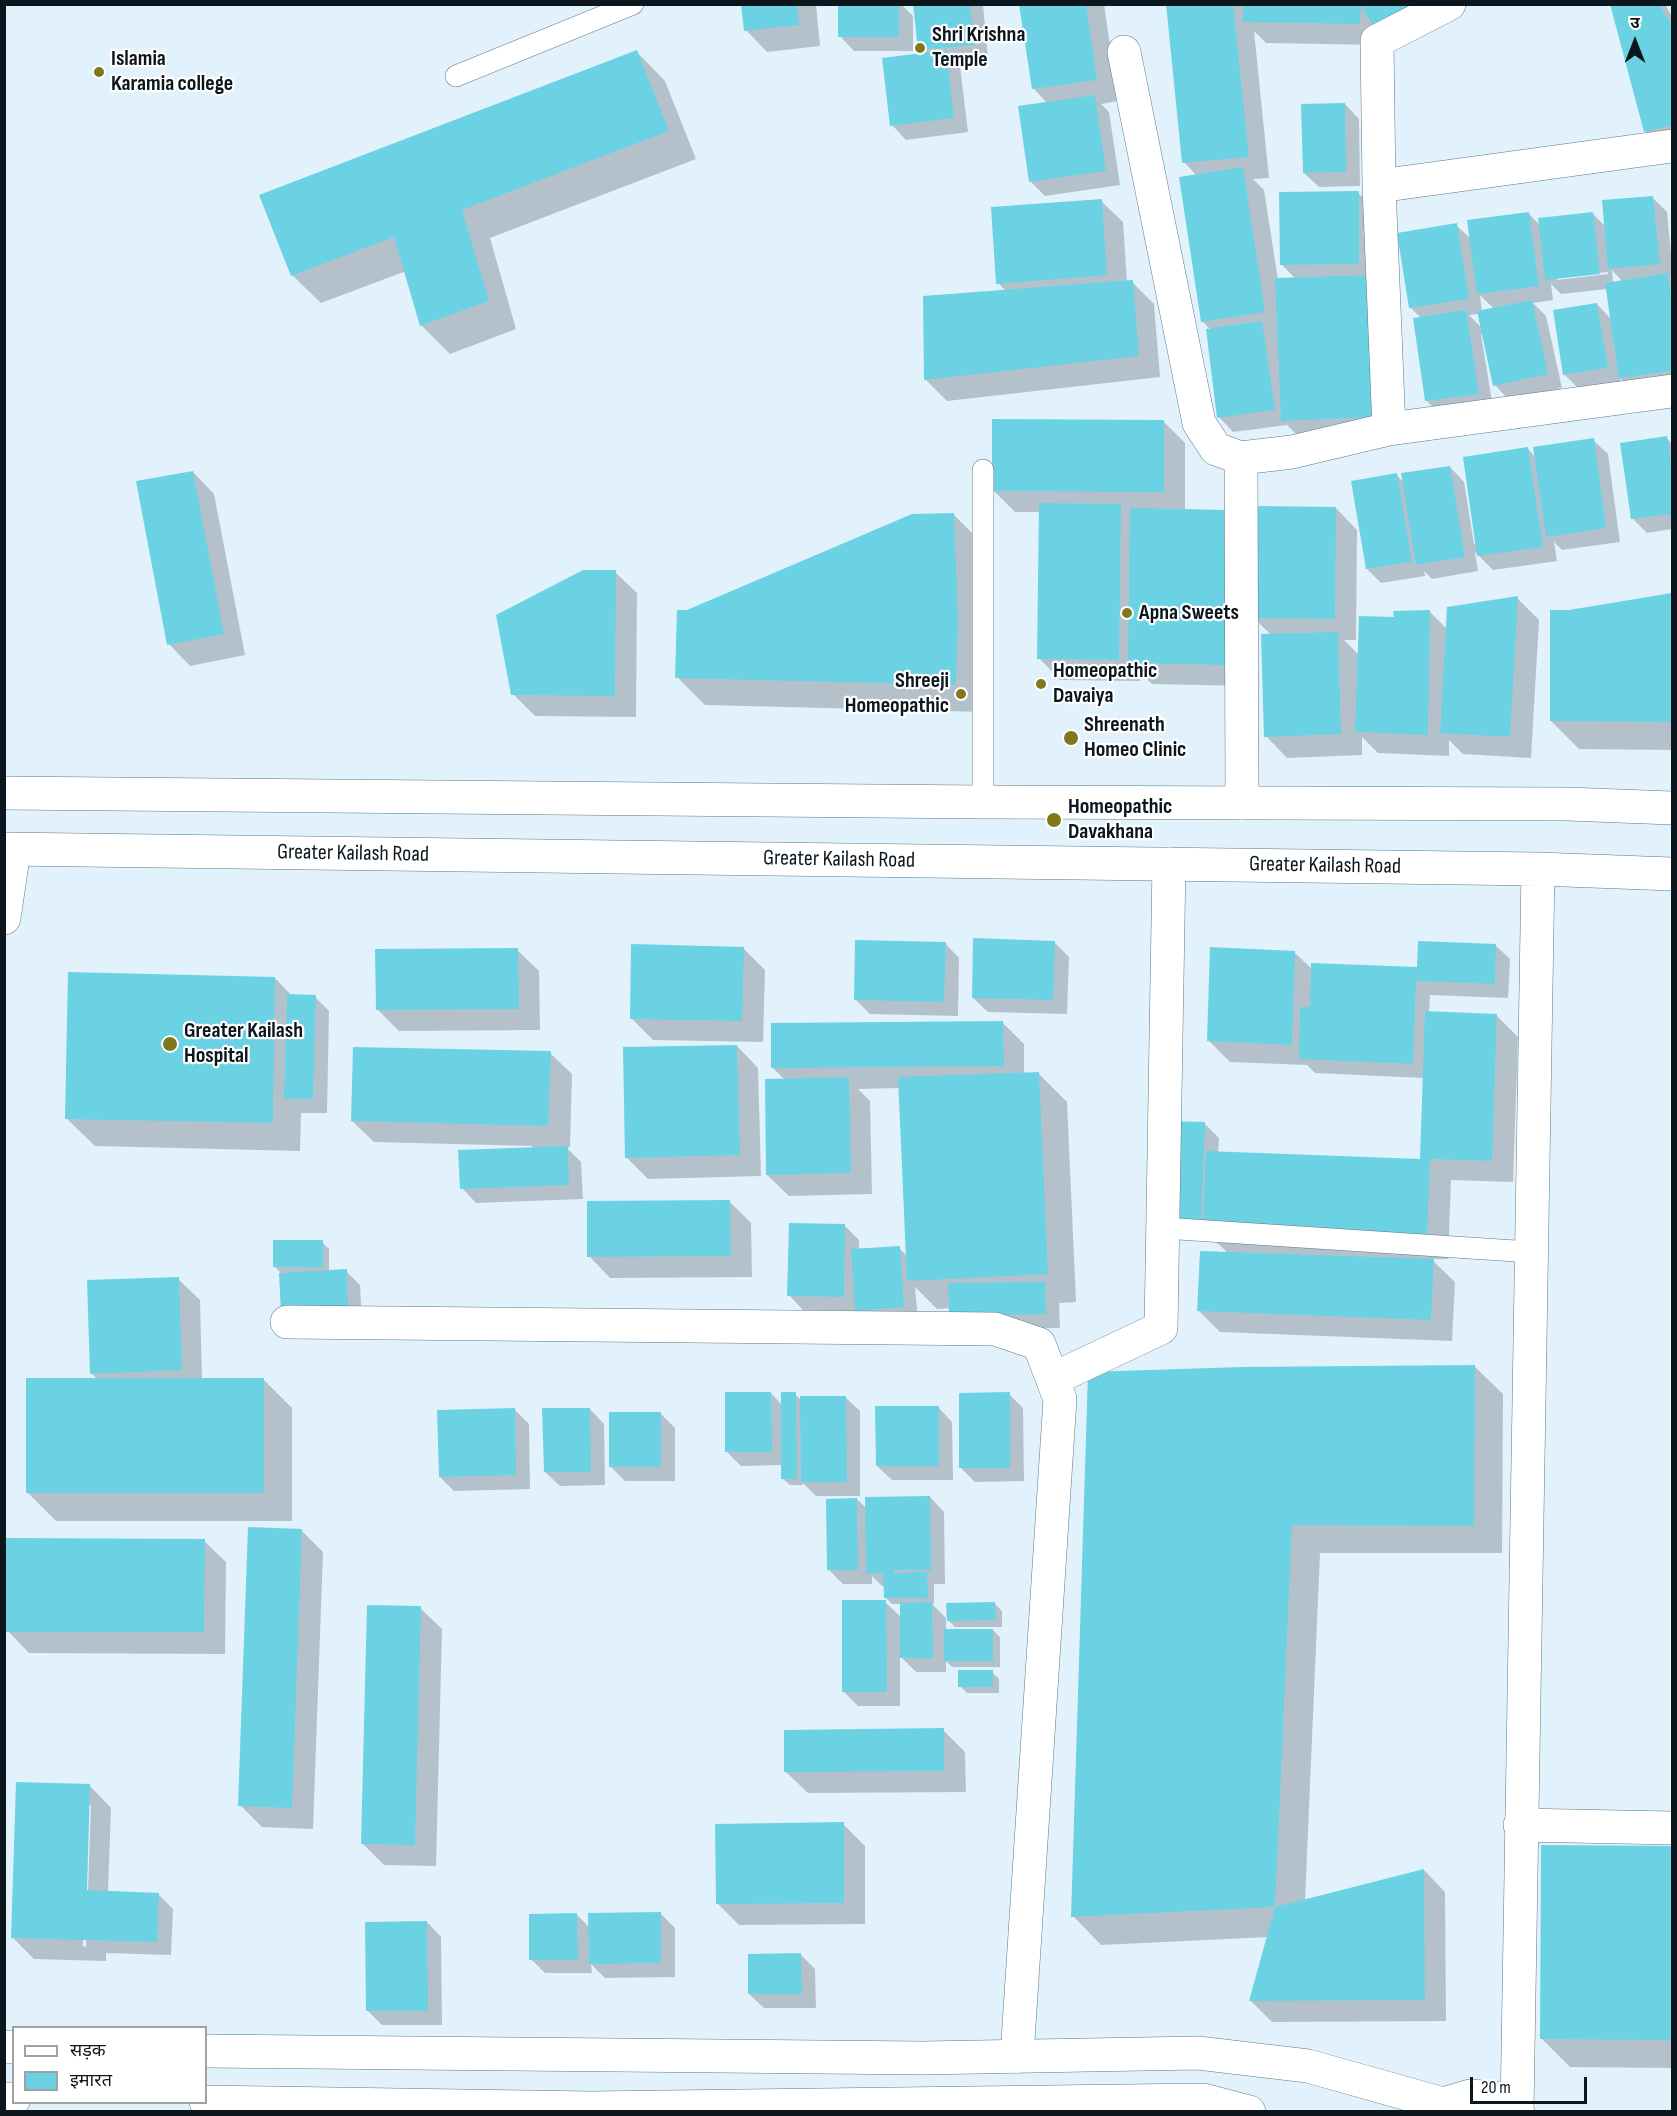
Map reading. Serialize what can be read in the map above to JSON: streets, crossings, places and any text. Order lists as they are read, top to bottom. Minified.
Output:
{"streets":{"main road":["Greater Kailash Road"]},"places":["Shri Krishna Temple","Islamia Karamia college","Apna Sweets","Homeopathic Davaiya","Shreeji Homeopathic","Shreenath Homeo Clinic","Homeopathic Davakhana","Greater Kailash Hospital"],"legend":["सड़क","इमारत"],"scale_bar":"20 m","north":"top"}
